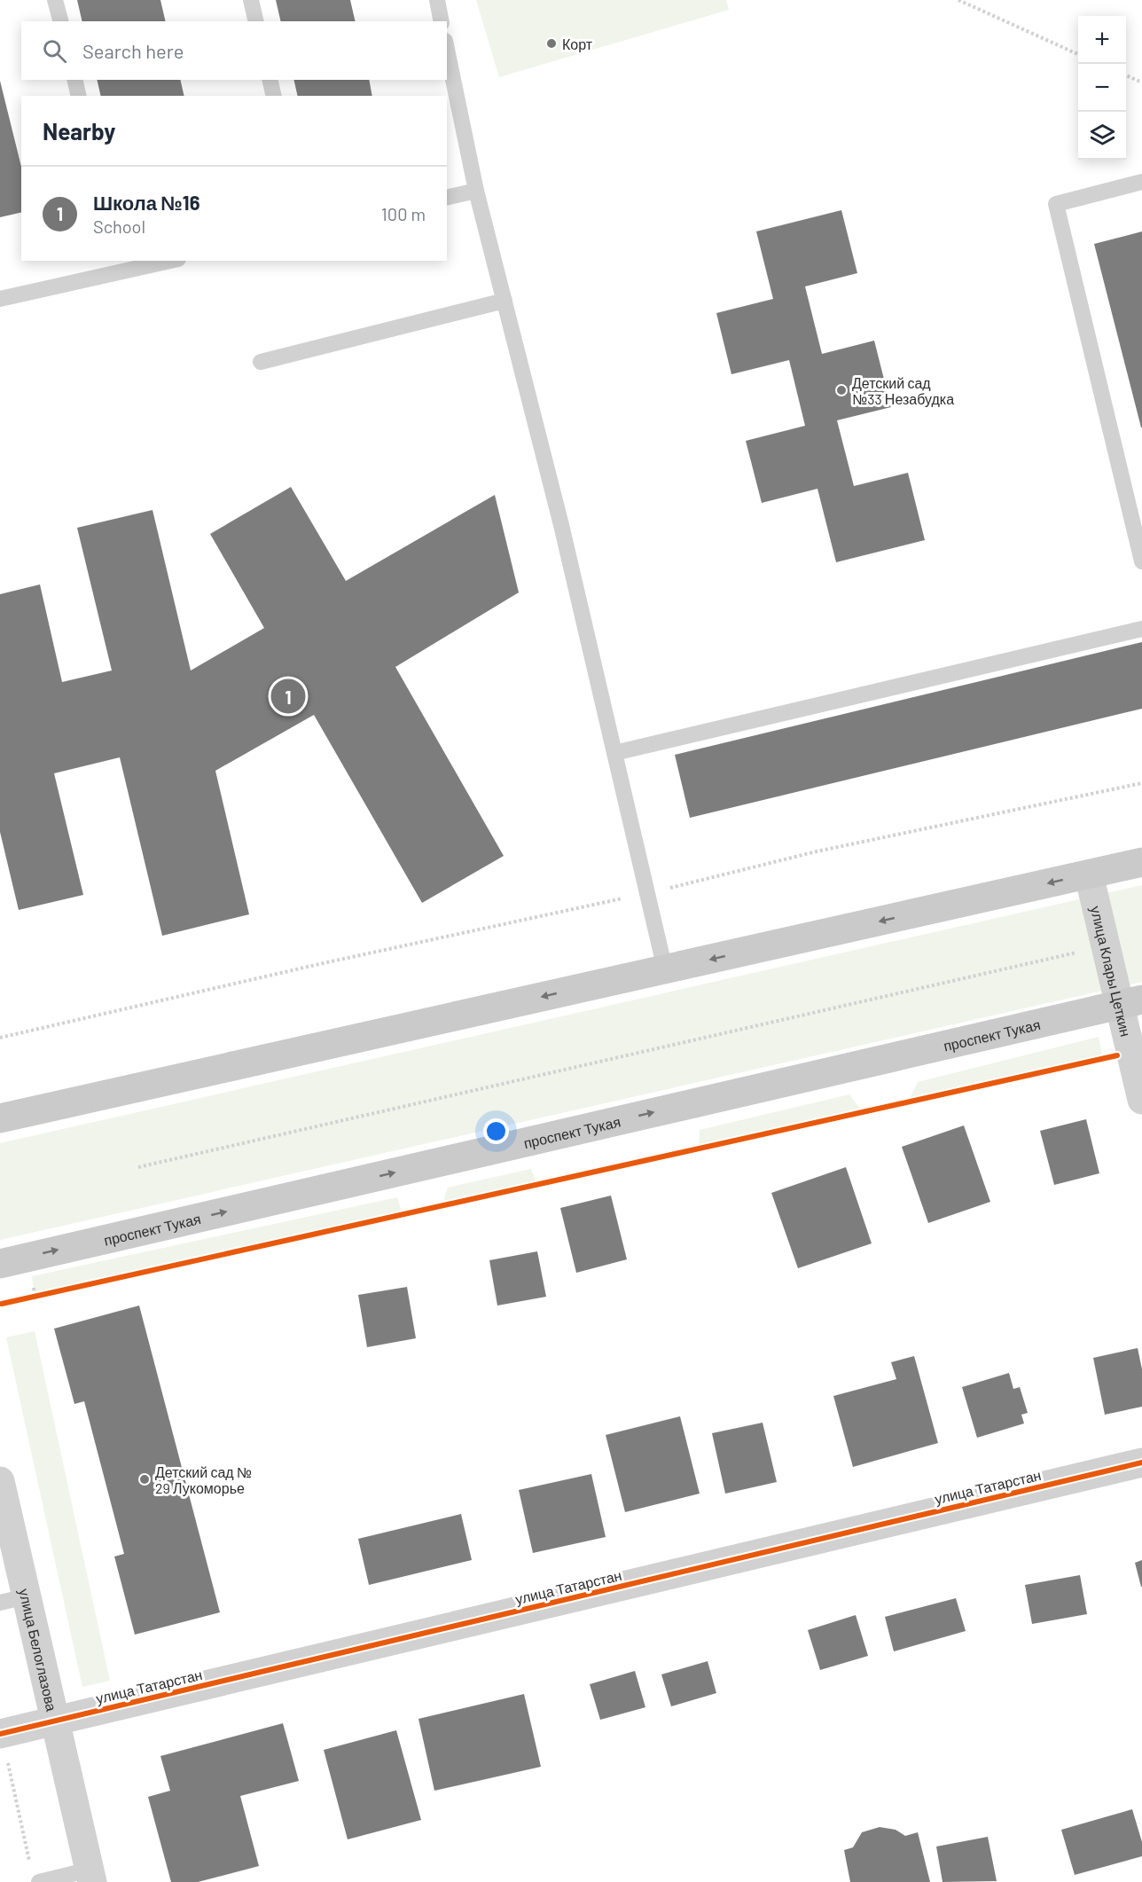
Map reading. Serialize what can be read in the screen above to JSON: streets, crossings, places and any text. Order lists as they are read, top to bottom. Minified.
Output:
{"streets":{"main road":["проспект Тукая"],"street":["улица Клары Цеткин","улица Татарстан","улица Белоглазова"]},"crossings":[["улица Клары Цеткин","проспект Тукая"],["улица Татарстан","улица Белоглазова"]],"places":["Корт","Детский сад №33 Незабудка","Детский сад № 29 Лукоморье"],"page":{"map_buttons":["+","−"],"search":"Search here","heading":"Nearby","list":[{"mark":"1","name":"Школа №16","note":"School","value":"100 m"}],"pins":"1"}}
